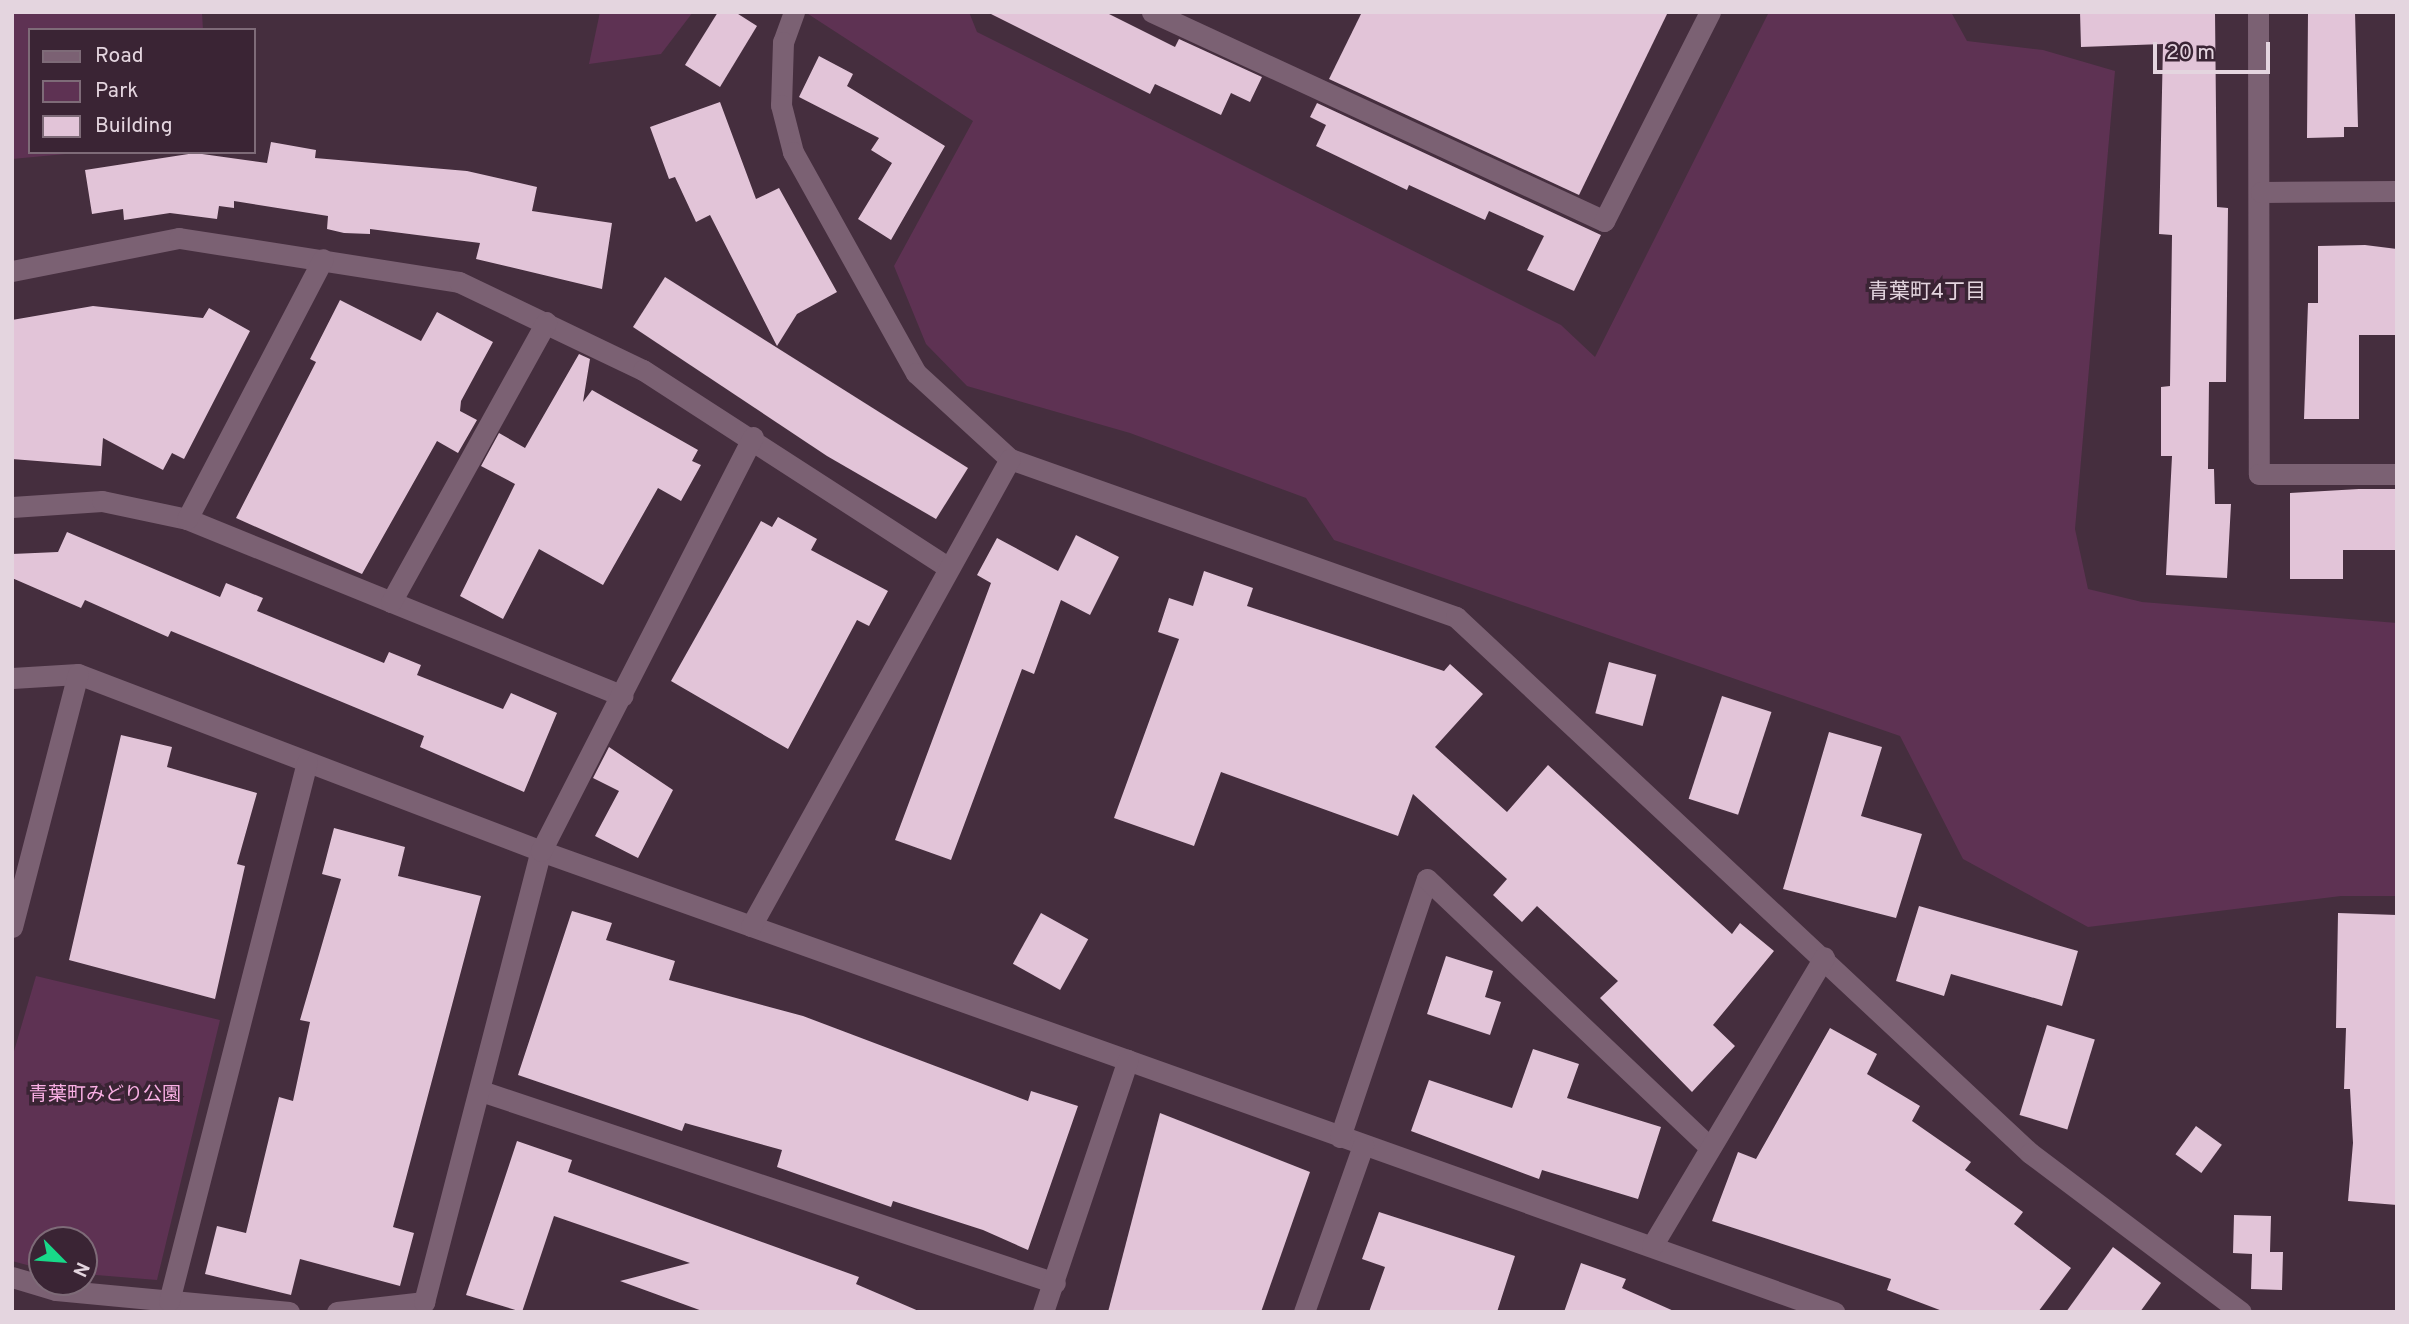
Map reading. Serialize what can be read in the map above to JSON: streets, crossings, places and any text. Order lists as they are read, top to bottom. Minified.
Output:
{"districts":["青葉町4丁目"],"parks":["青葉町みどり公園"],"legend":["Road","Park","Building"],"scale_bar":"20 m","north":"bottom right"}
